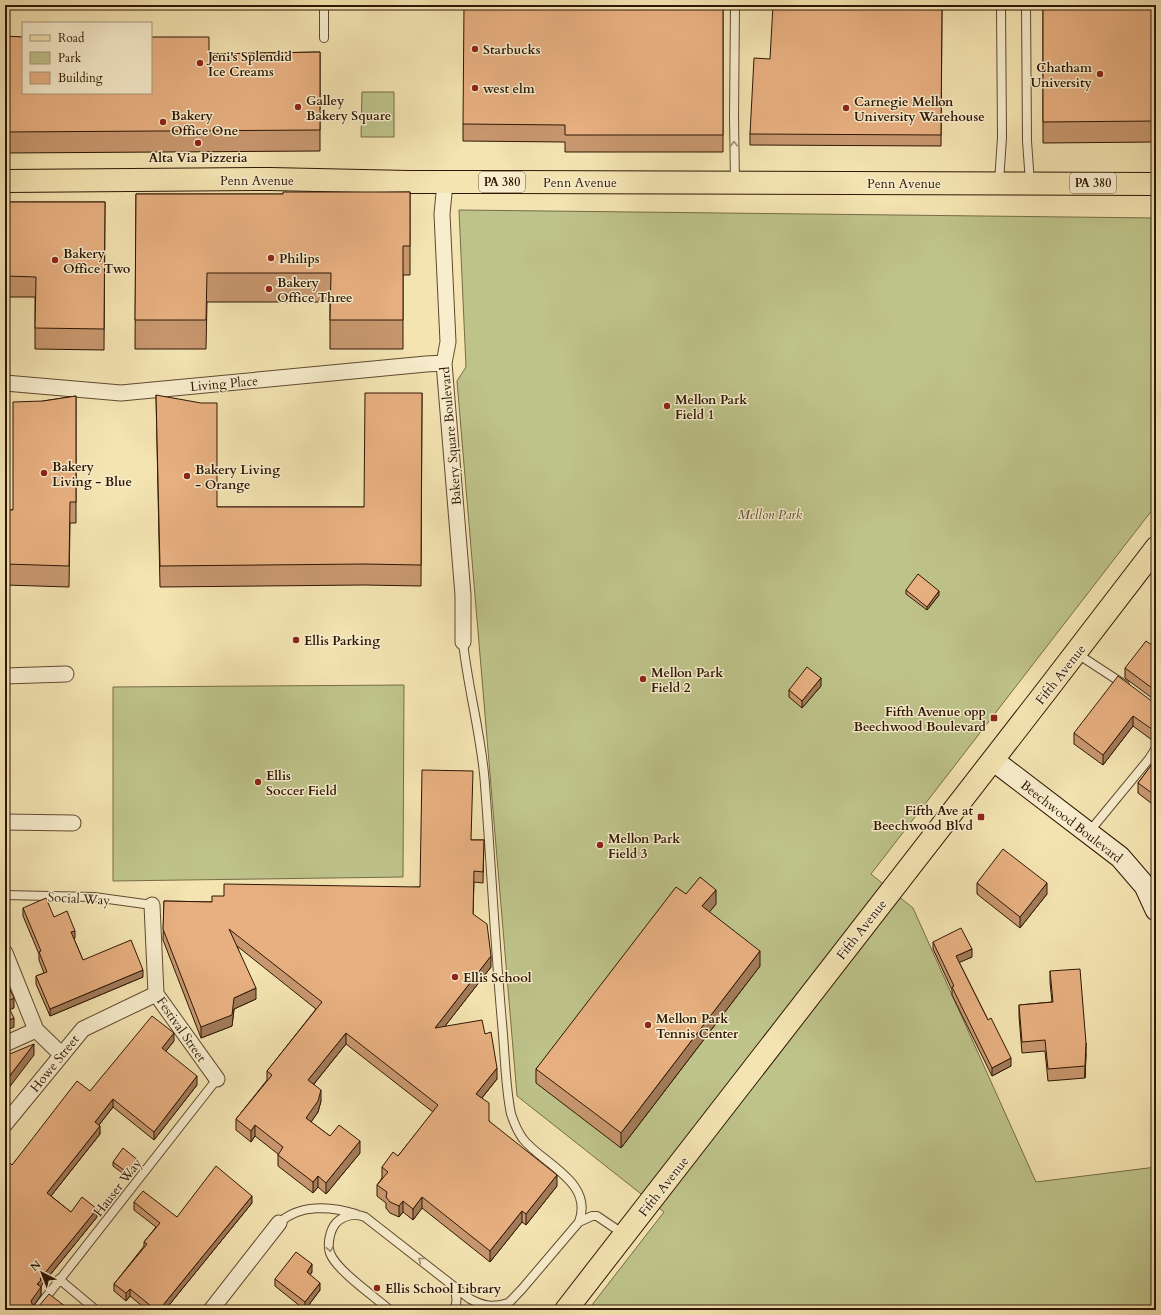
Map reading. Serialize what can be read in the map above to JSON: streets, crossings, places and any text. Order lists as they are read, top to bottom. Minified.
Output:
{"streets":{"main road":["Penn Avenue","PA 380","Fifth Avenue","Beechwood Boulevard"],"street":["Living Place","Bakery Square Boulevard","Festival Street","Howe Street"],"lane":["Social Way","Hauser Way"]},"crossings":[["Penn Avenue","Bakery Square Boulevard"],["Living Place","Bakery Square Boulevard"],["Fifth Avenue","Beechwood Boulevard"],["Social Way","Festival Street"],["Festival Street","Howe Street"],["Festival Street","Hauser Way"]],"parks":["Mellon Park"],"places":{"other":["Starbucks","Jeni's Splendid Ice Creams","Chatham University","west elm","Galley Bakery Square","Carnegie Mellon University Warehouse","Bakery Office One","Alta Via Pizzeria","Philips","Bakery Office Two","Bakery Office Three","Mellon Park Field 1","Bakery Living - Blue","Bakery Living - Orange","Ellis Parking","Mellon Park Field 2","Ellis Soccer Field","Mellon Park Field 3","Ellis School","Mellon Park Tennis Center","Ellis School Library"],"transit":["Fifth Avenue opp Beechwood Boulevard","Fifth Ave at Beechwood Blvd"]},"legend":["Road","Park","Building"],"north":"top left"}
